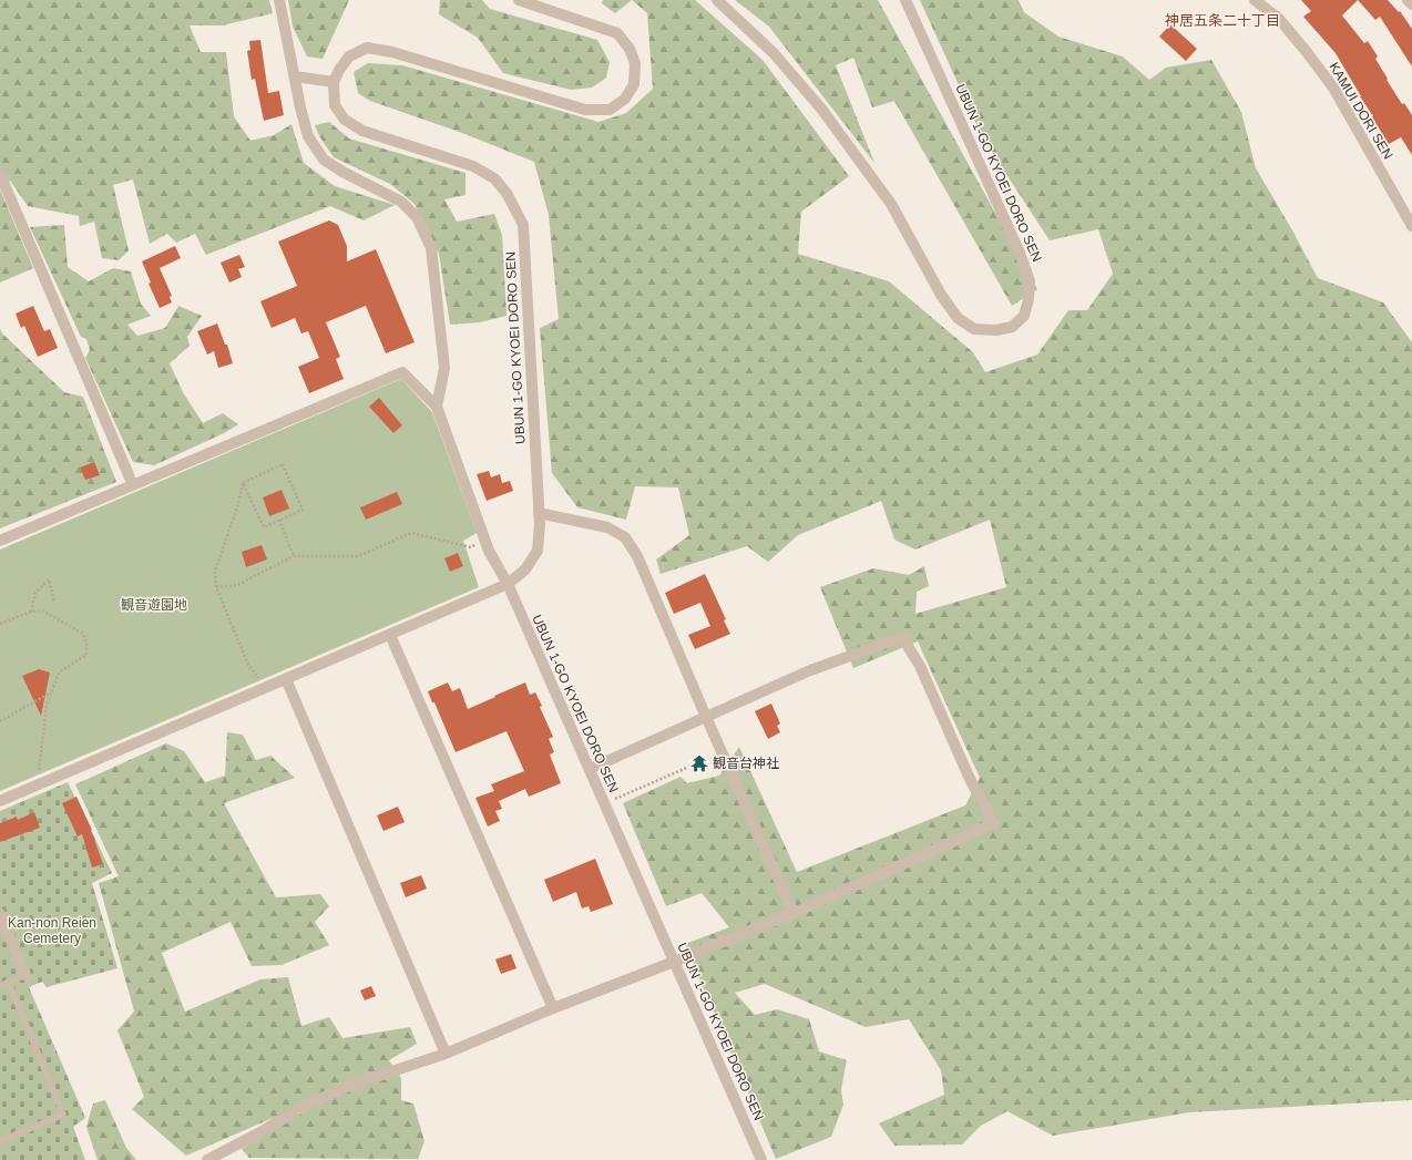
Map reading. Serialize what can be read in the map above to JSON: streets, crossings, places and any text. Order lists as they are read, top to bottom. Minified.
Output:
{"streets":{"street":["KAMUI DORI SEN","UBUN 1-GO KYOEI DORO SEN"]},"districts":["神居五条二十丁目"],"parks":["観音遊園地","Kan-non Reien Cemetery"],"places":{"temple":["観音台神社"]}}
